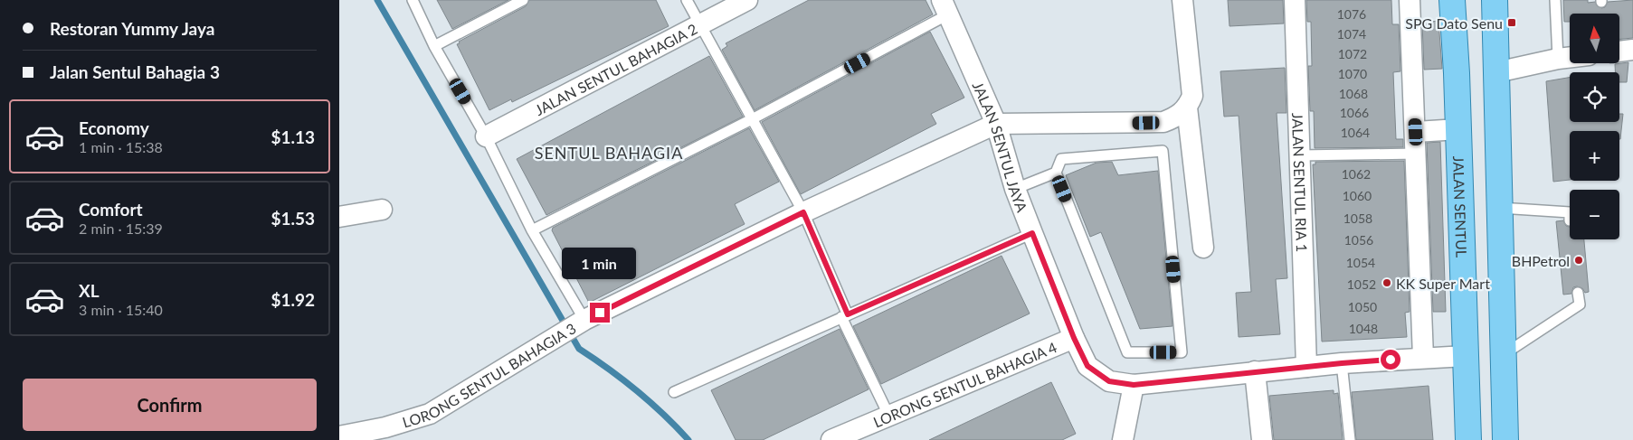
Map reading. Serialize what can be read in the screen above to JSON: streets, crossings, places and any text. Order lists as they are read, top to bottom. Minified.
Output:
{"streets":{"main road":["JALAN SENTUL"],"street":["JALAN SENTUL BAHAGIA 2","JALAN SENTUL JAYA","JALAN SENTUL RIA 1","LORONG SENTUL BAHAGIA 3","LORONG SENTUL BAHAGIA 4"]},"crossings":[["JALAN SENTUL JAYA","JALAN SENTUL RIA 1"],["JALAN SENTUL JAYA","JALAN SENTUL"],["JALAN SENTUL JAYA","LORONG SENTUL BAHAGIA 3"],["JALAN SENTUL JAYA","LORONG SENTUL BAHAGIA 4"]],"districts":["SENTUL BAHAGIA"],"places":{"transit":["SPG Dato Senu"],"other":["BHPetrol","KK Super Mart"]},"house_numbers":["1076","1074","1072","1070","1068","1066","1064","1062","1060","1058","1056","1054","1052","1050","1048"],"north":"top","page":{"banner":["Restoran Yummy Jaya","Jalan Sentul Bahagia 3"],"map_buttons":["+","−"],"list":[{"name":"Economy","note":"1 min · 15:38","value":"$1.13"},{"name":"Comfort","note":"2 min · 15:39","value":"$1.53"},{"name":"XL","note":"3 min · 15:40","value":"$1.92"}],"bubble":"1 min","buttons":"Confirm"}}
